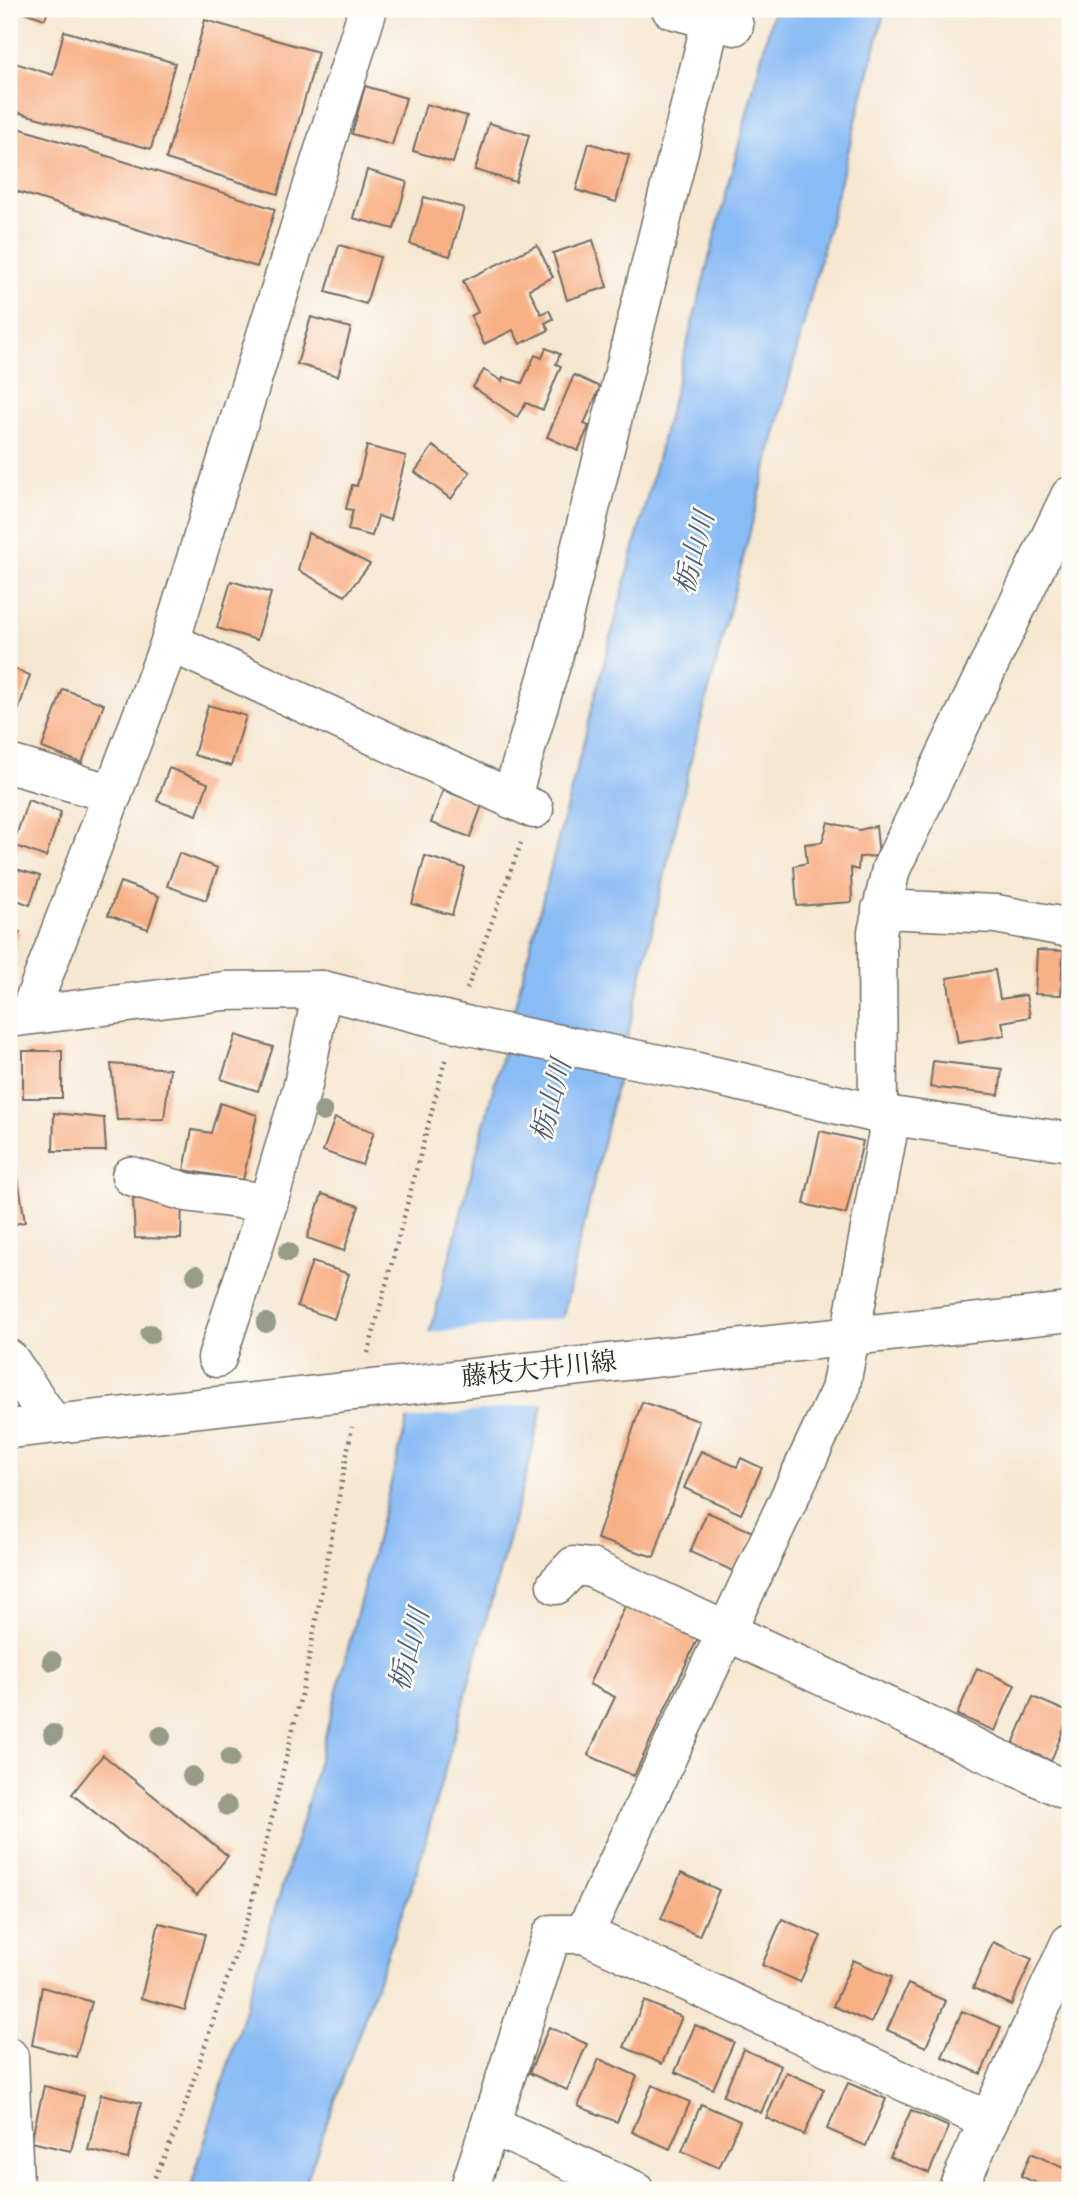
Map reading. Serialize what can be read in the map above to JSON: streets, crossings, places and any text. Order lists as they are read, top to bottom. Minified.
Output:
{"streets":{"street":["藤枝大井川線"]},"water":["栃山川"]}
